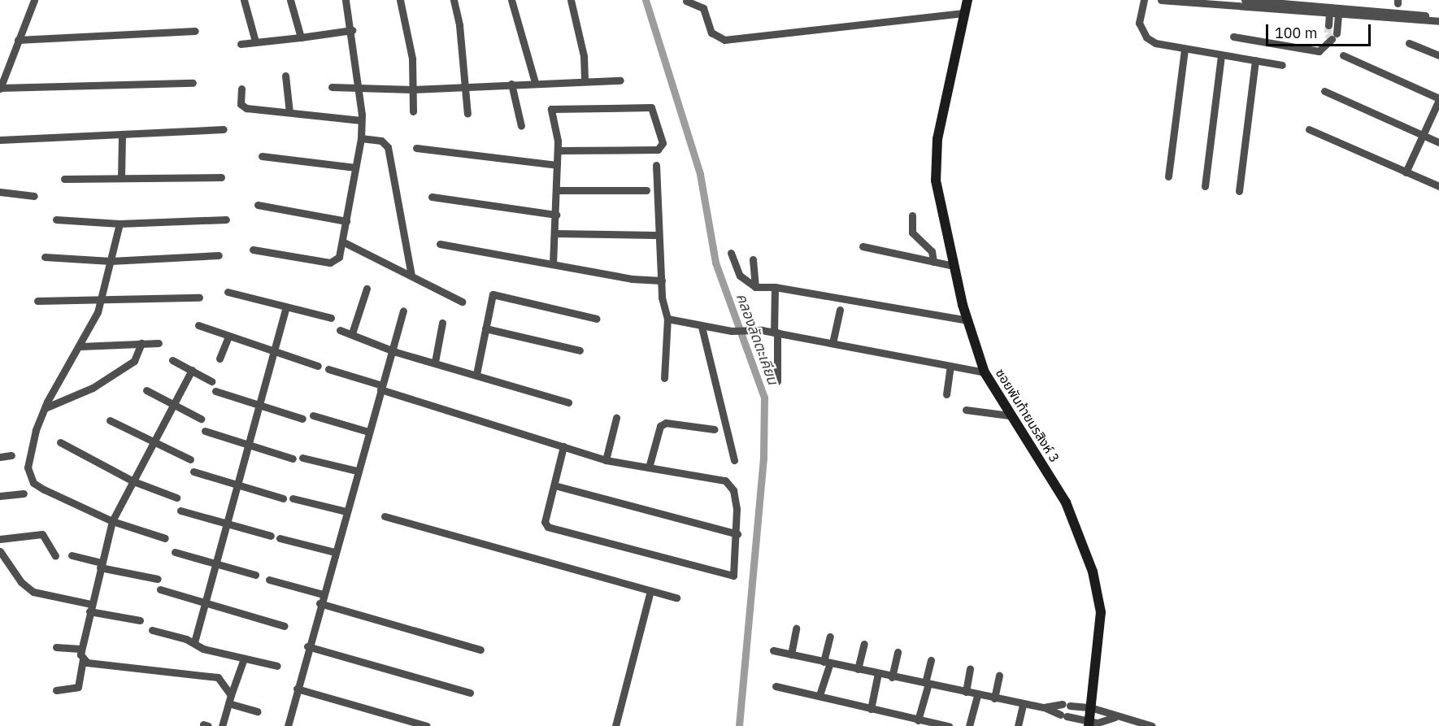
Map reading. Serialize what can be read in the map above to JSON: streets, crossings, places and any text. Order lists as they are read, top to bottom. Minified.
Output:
{"streets":{"street":["ซอยพันท้ายนรสิงห์ 3"]},"water":["คลองลัดตะเคียน"],"scale_bar":"100 m"}
